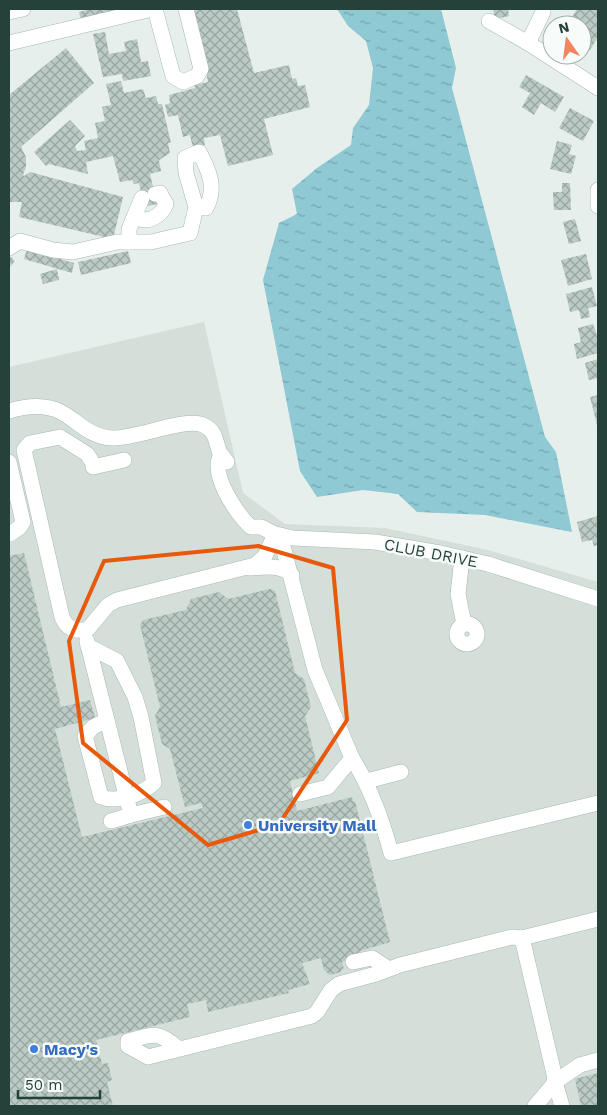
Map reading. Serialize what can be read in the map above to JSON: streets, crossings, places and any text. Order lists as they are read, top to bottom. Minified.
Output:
{"streets":{"street":["CLUB DRIVE"]},"places":["University Mall","Macy's"],"scale_bar":"50 m","north":"top"}
